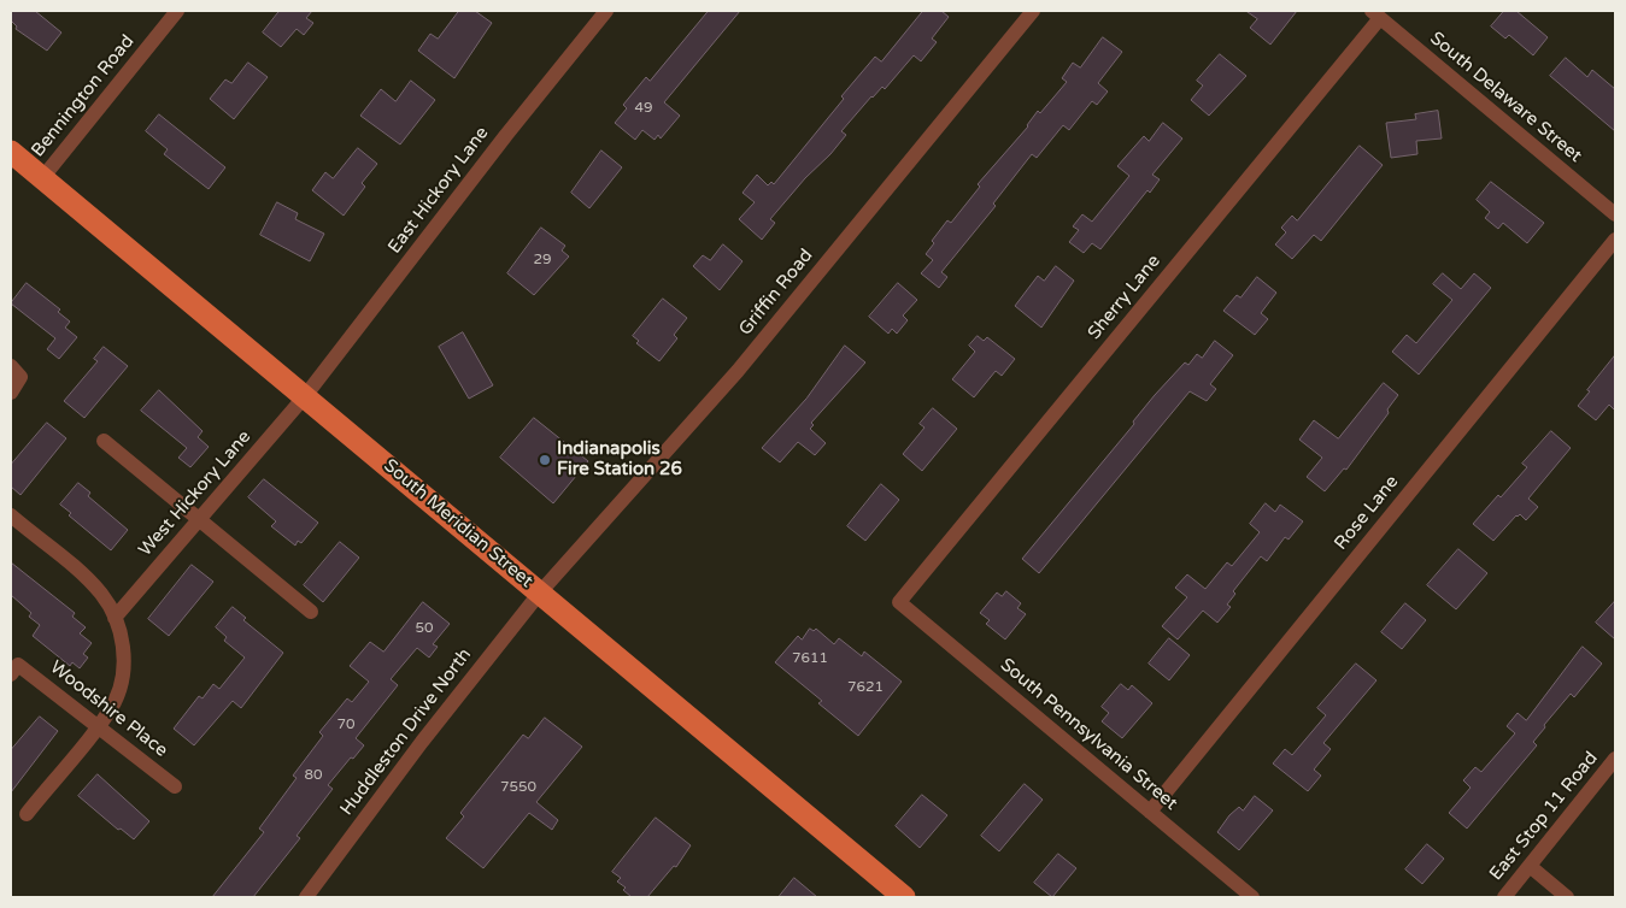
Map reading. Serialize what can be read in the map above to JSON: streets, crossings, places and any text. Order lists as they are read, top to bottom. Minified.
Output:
{"streets":{"main road":["South Meridian Street"],"street":["Bennington Road","South Delaware Street","East Hickory Lane","Griffin Road","Sherry Lane","West Hickory Lane","Rose Lane","Woodshire Place","Huddleston Drive North","South Pennsylvania Street","East Stop 11 Road"]},"crossings":[["Bennington Road","South Meridian Street"],["South Delaware Street","Sherry Lane"],["East Hickory Lane","West Hickory Lane"],["East Hickory Lane","South Meridian Street"],["Griffin Road","South Meridian Street"],["Griffin Road","Huddleston Drive North"],["Sherry Lane","South Pennsylvania Street"],["West Hickory Lane","South Meridian Street"],["Rose Lane","South Pennsylvania Street"],["South Meridian Street","Huddleston Drive North"]],"places":["Indianapolis Fire Station 26"],"house_numbers":["49","29","50","7611","7621","70","80","7550"]}
